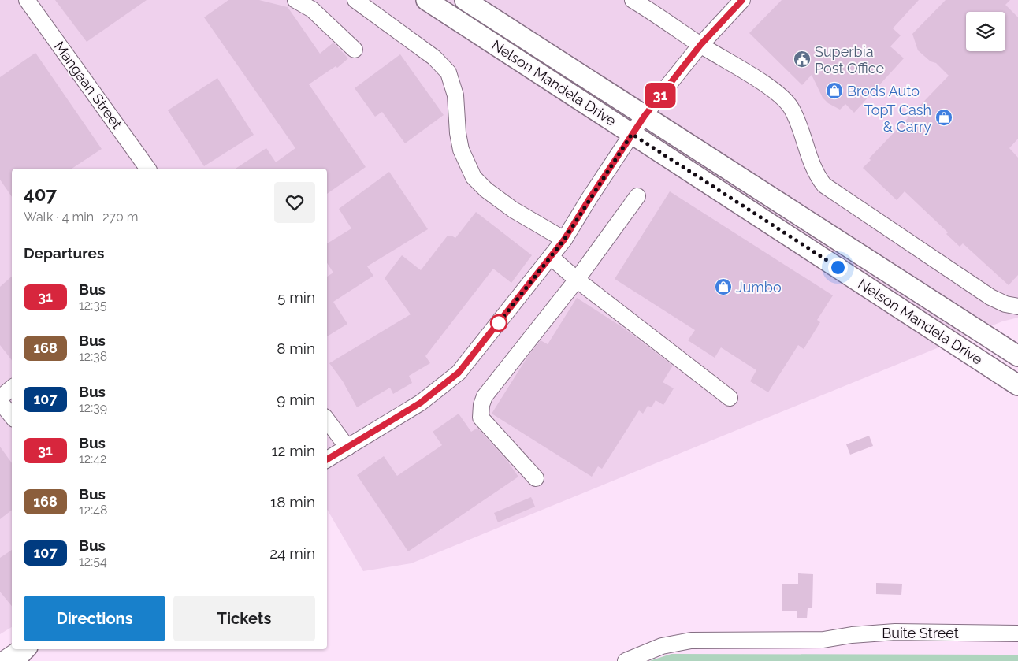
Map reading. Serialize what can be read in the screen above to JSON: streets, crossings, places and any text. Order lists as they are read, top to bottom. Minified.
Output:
{"streets":{"main road":["Nelson Mandela Drive"],"street":["Mangaan Street","Buite Street"]},"places":{"public building":["Superbia Post Office"],"shop":["Brods Auto","TopT Cash & Carry","Jumbo"]},"lines":["bus line 31"],"page":{"on_map":"31","heading":[["407","Walk · 4 min · 270 m"],"Departures"],"list":[{"mark":"31","name":"Bus","note":"12:35","value":"5 min"},{"mark":"168","name":"Bus","note":"12:38","value":"8 min"},{"mark":"107","name":"Bus","note":"12:39","value":"9 min"},{"mark":"31","name":"Bus","note":"12:42","value":"12 min"},{"mark":"168","name":"Bus","note":"12:48","value":"18 min"},{"mark":"107","name":"Bus","note":"12:54","value":"24 min"}],"buttons":["Directions","Tickets"]}}
